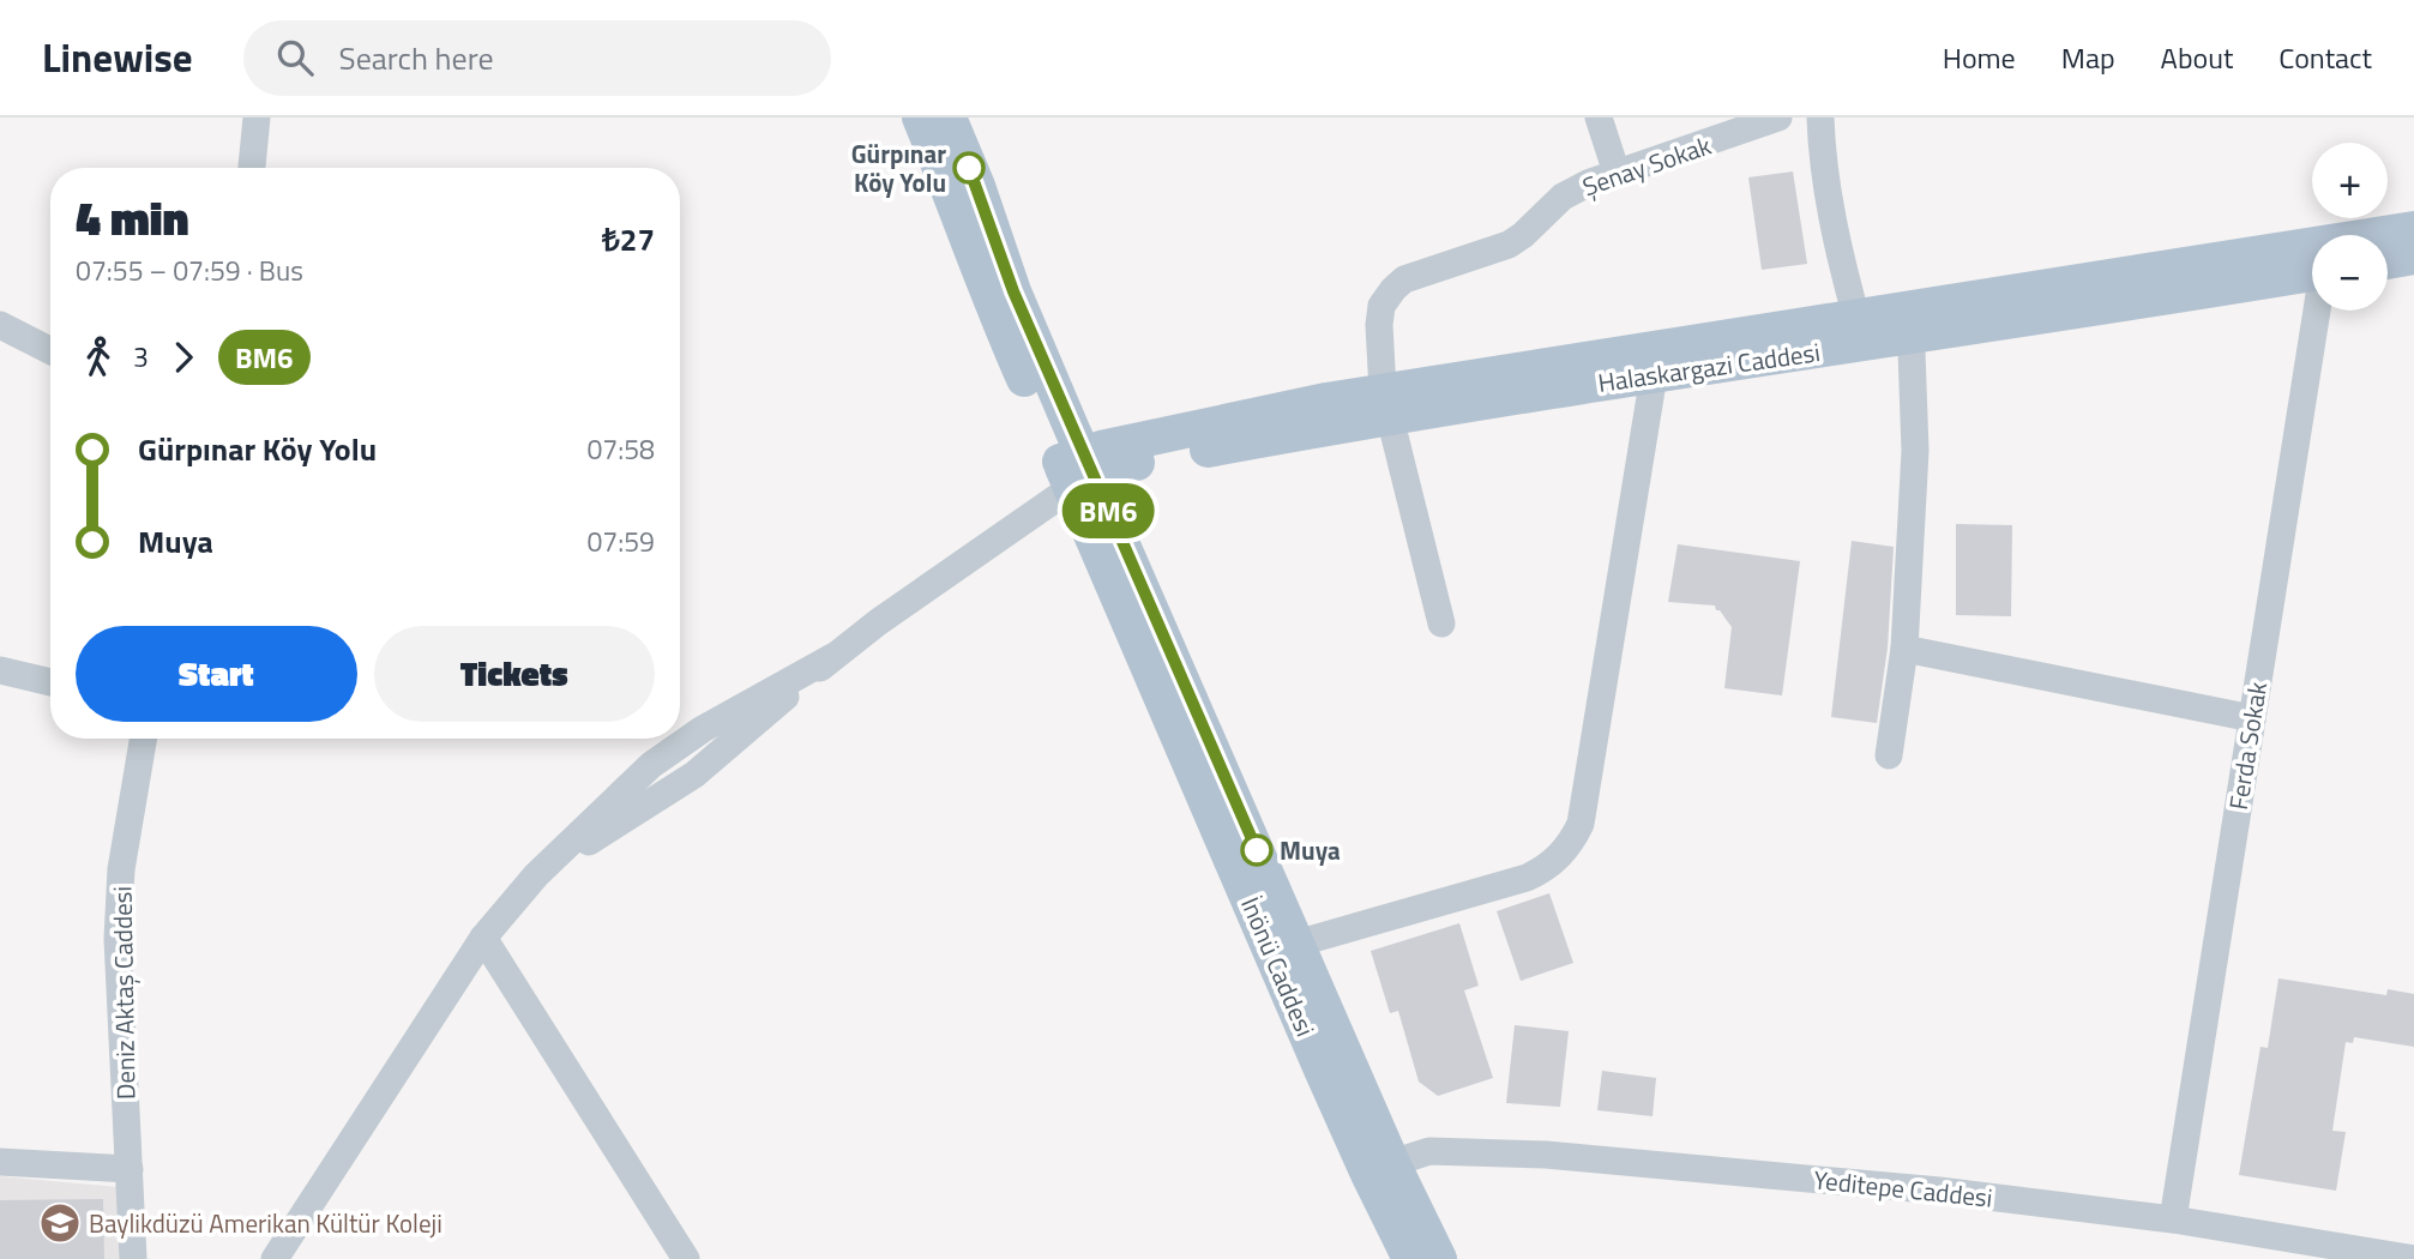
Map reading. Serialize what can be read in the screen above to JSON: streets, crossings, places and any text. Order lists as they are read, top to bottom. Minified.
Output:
{"streets":{"main road":["Halaskargazi Caddesi"],"street":["Şenay Sokak","Ferda Sokak","Deniz Aktaş Caddesi","Yeditepe Caddesi"]},"crossings":[["Ferda Sokak","Yeditepe Caddesi"]],"places":{"other":["Gürpınar Köy Yolu","Muya"],"school or university":["Baylikdüzü Amerikan Kültür Koleji"]},"lines":["bus line BM6"],"page":{"header":"Linewise","search":"Search here","nav":["Home","Map","About","Contact"],"on_map":"BM6","map_buttons":["+","−"],"heading":["4 min","07:55 – 07:59 · Bus","₺27"],"legs":["3","BM6"],"list":[{"name":"Gürpınar Köy Yolu","value":"07:58"},{"name":"Muya","value":"07:59"}],"buttons":["Start","Tickets"]}}
